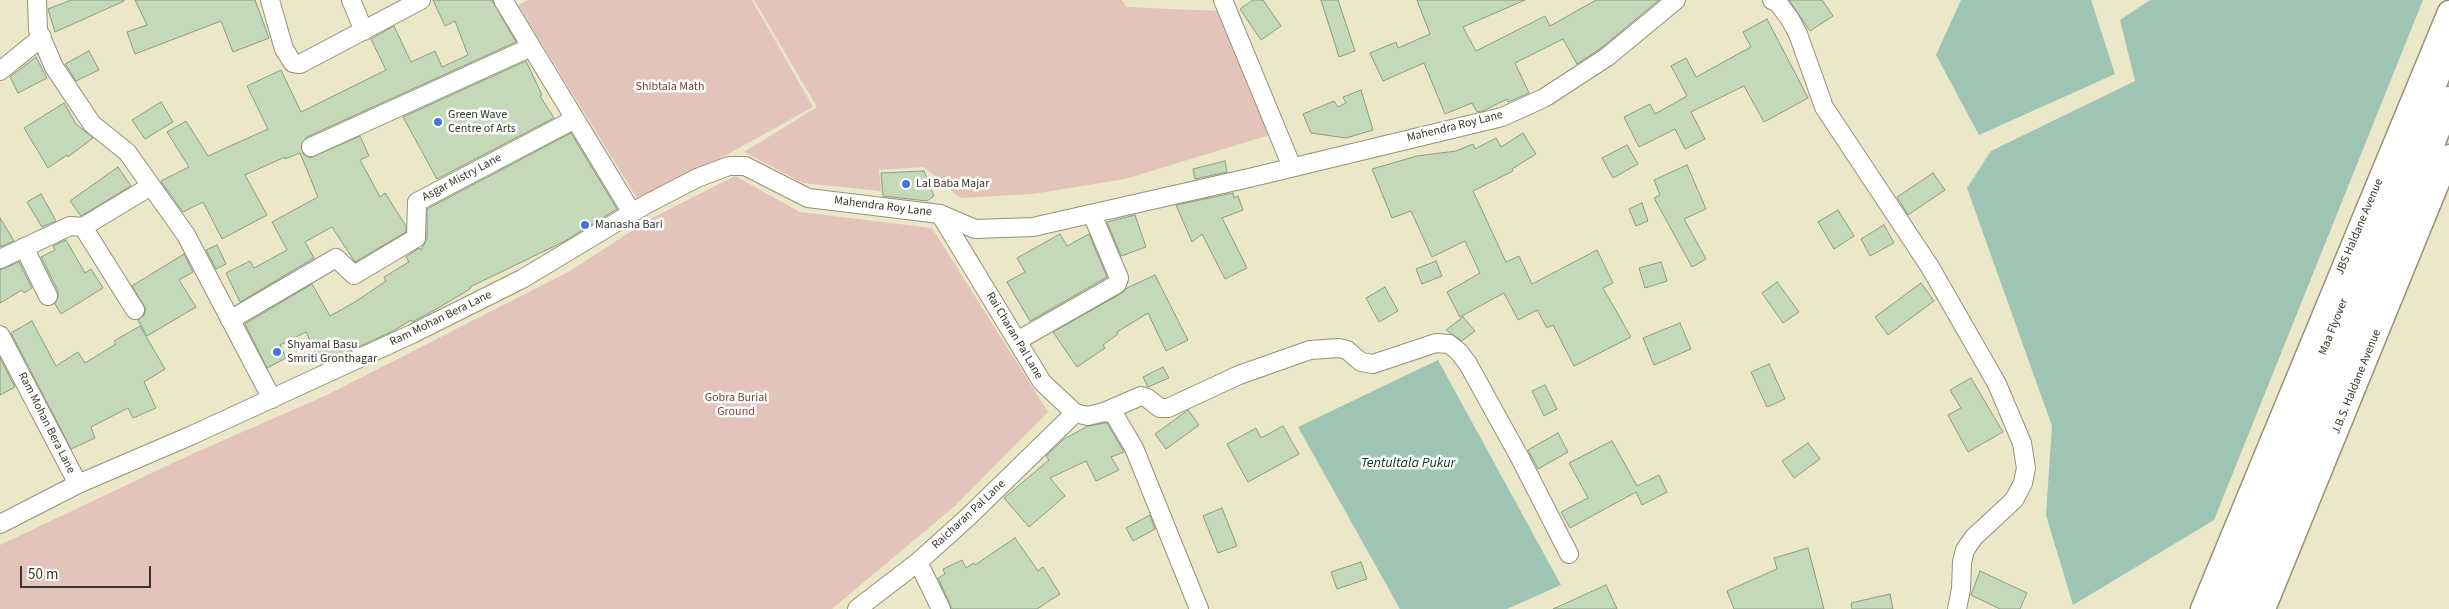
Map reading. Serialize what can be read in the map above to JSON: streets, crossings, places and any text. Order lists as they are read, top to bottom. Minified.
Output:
{"streets":{"highway":["Maa Flyover"],"main road":["JBS Haldane Avenue","J.B.S. Haldane Avenue"],"street":["Mahendra Roy Lane","Asgar Mistry Lane","Ram Mohan Bera Lane","Rai Charan Pal Lane","Raicharan Pal Lane"]},"crossings":[["Mahendra Roy Lane","Ram Mohan Bera Lane"],["Mahendra Roy Lane","Rai Charan Pal Lane"],["Rai Charan Pal Lane","Raicharan Pal Lane"]],"water":["Tentultala Pukur"],"parks":["Shibtala Math","Gobra Burial Ground"],"places":["Green Wave Centre of Arts","Lal Baba Majar","Manasha Bari","Shyamal Basu Smriti Gronthagar"],"scale_bar":"50 m"}
